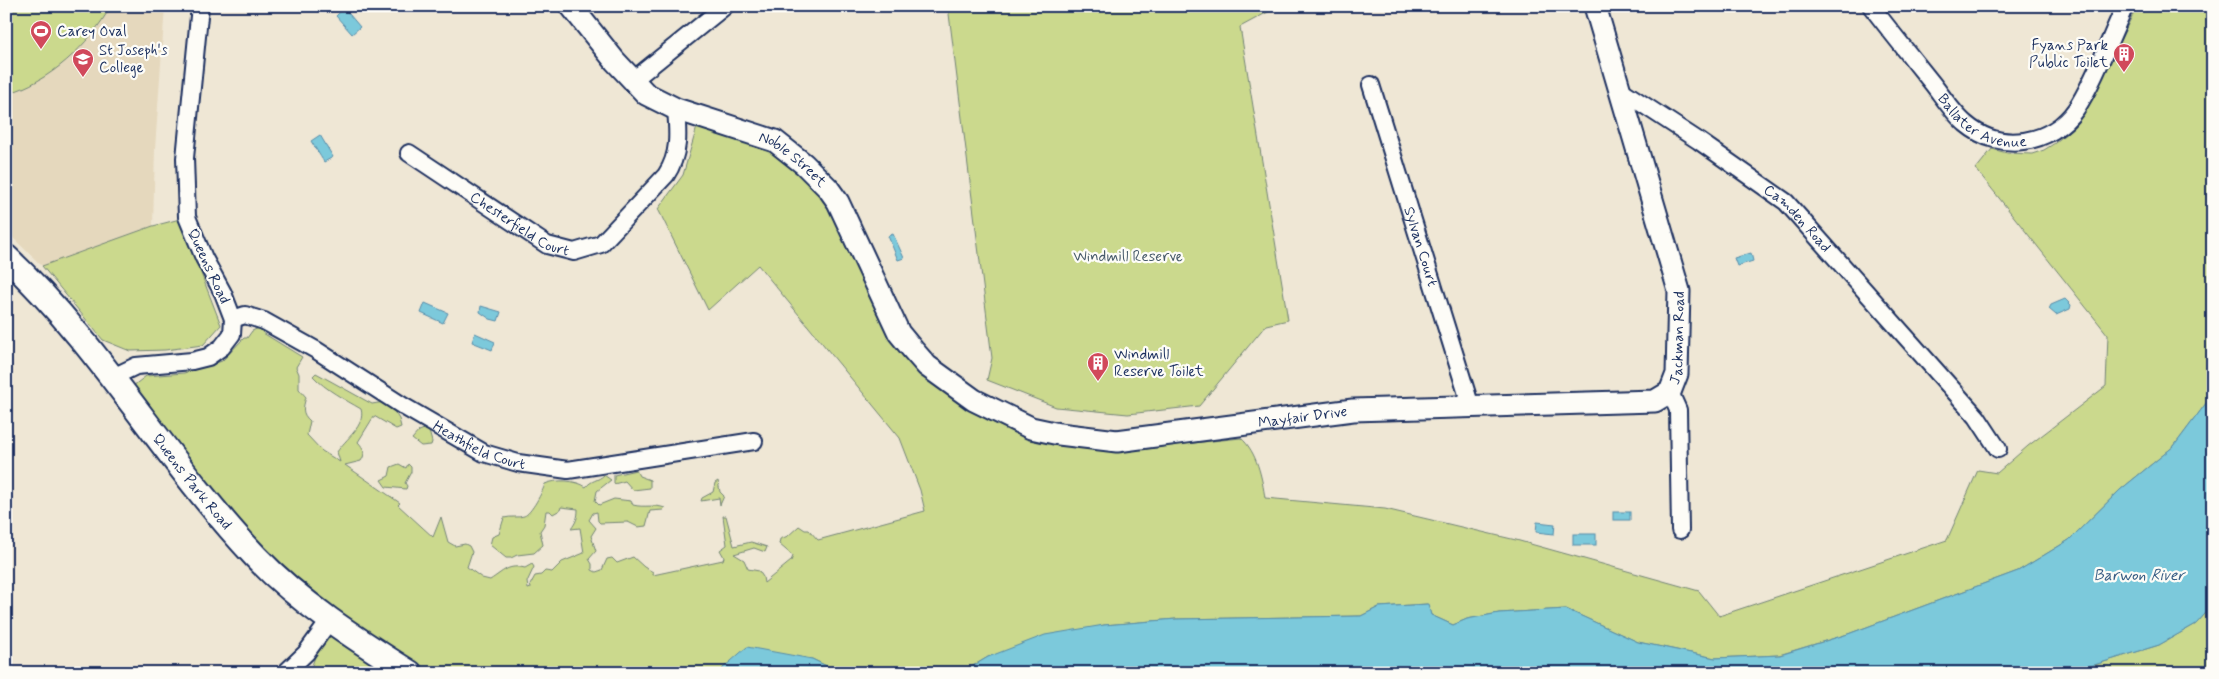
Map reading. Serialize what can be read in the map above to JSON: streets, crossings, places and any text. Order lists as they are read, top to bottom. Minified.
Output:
{"streets":{"main road":["Queens Park Road"],"street":["Ballater Avenue","Noble Street","Camden Road","Chesterfield Court","Sylvan Court","Queens Road","Jackman Road","Mayfair Drive","Heathfield Court"]},"crossings":[["Noble Street","Chesterfield Court"],["Noble Street","Mayfair Drive"],["Camden Road","Jackman Road"],["Sylvan Court","Mayfair Drive"],["Queens Road","Heathfield Court"],["Queens Road","Queens Park Road"],["Jackman Road","Mayfair Drive"]],"water":["Barwon River"],"parks":["Windmill Reserve"],"places":{"sports":["Carey Oval"],"building":["Fyans Park Public Toilet","Windmill Reserve Toilet"],"school or university":["St Joseph's College"]}}
